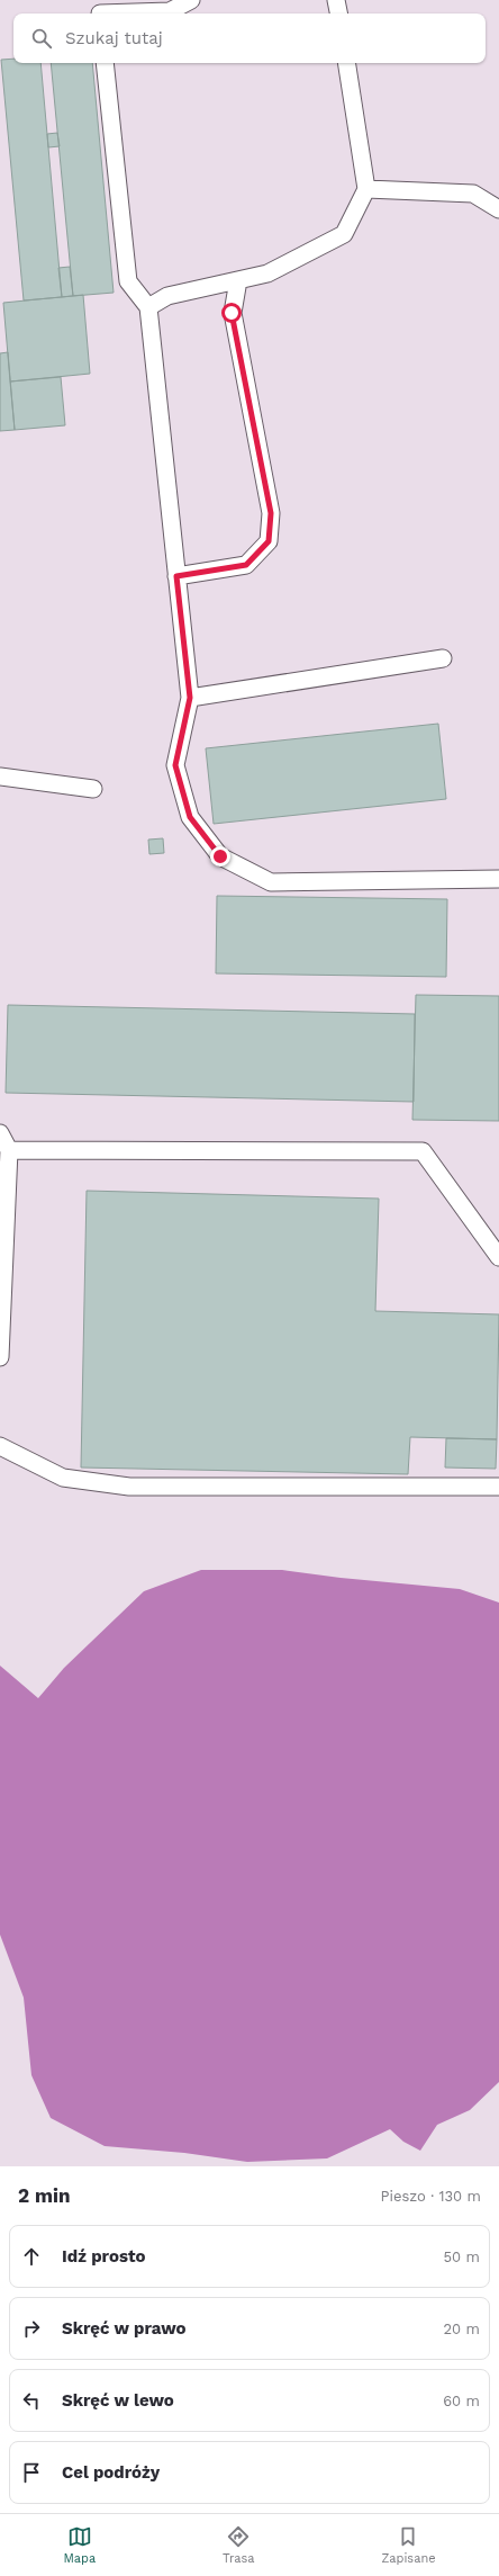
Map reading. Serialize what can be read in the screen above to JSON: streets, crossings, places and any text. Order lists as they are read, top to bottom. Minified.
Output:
{"page":{"search":"Szukaj tutaj","heading":["2 min","Pieszo · 130 m"],"list":[["Idź prosto","50 m"],["Skręć w prawo","20 m"],["Skręć w lewo","60 m"],"Cel podróży"],"nav":["Mapa","Trasa","Zapisane"]}}
